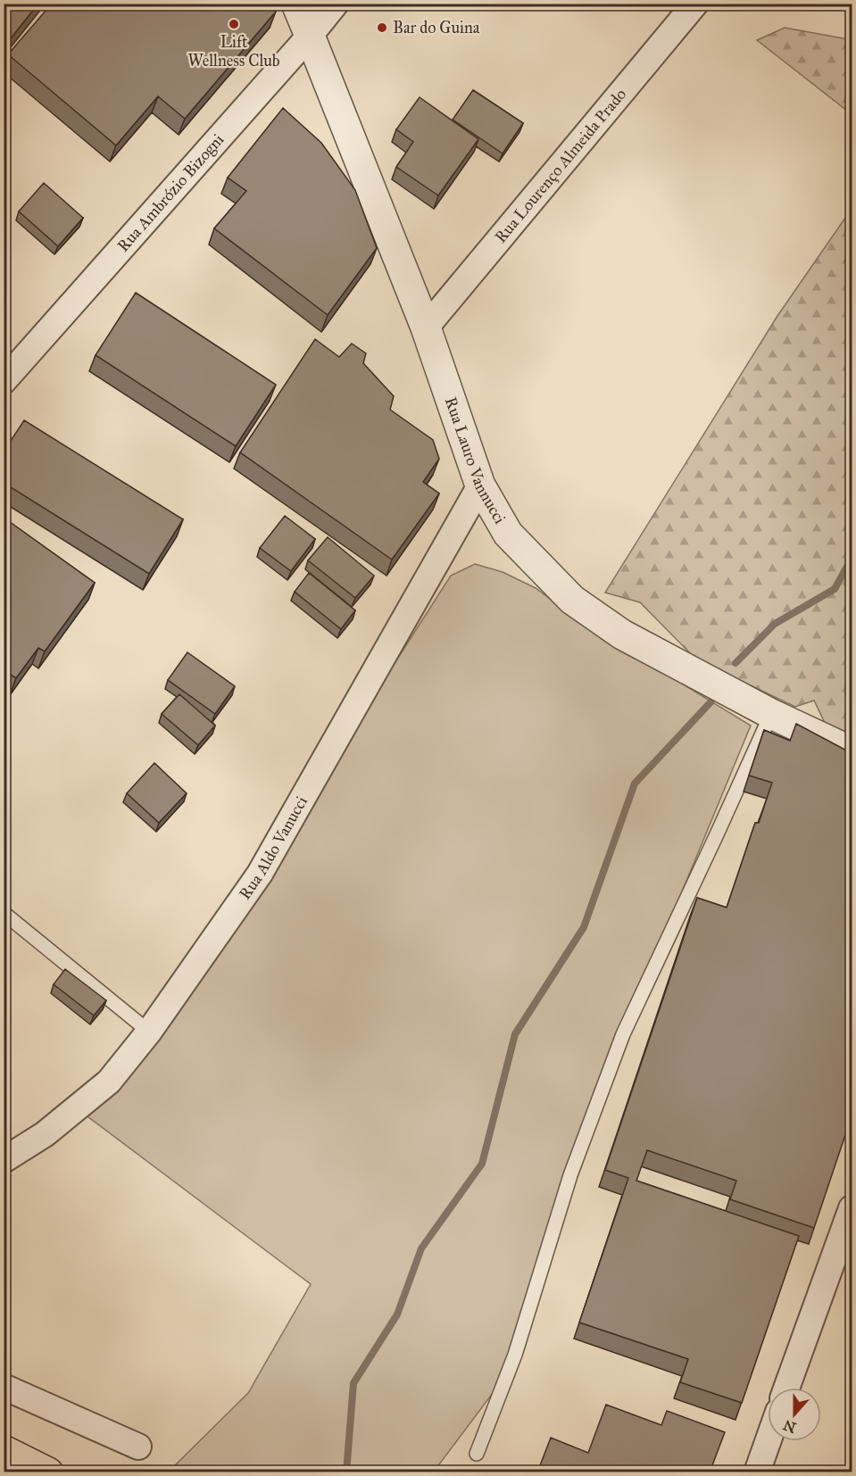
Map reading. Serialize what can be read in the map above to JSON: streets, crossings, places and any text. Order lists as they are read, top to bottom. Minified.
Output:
{"streets":{"street":["Rua Lourenço Almeida Prado","Rua Ambrózio Bizogni","Rua Lauro Vannucci","Rua Aldo Vanucci"]},"crossings":[["Rua Lourenço Almeida Prado","Rua Lauro Vannucci"],["Rua Ambrózio Bizogni","Rua Lauro Vannucci"],["Rua Lauro Vannucci","Rua Aldo Vanucci"]],"places":["Lift Wellness Club","Bar do Guina"],"north":"bottom"}
